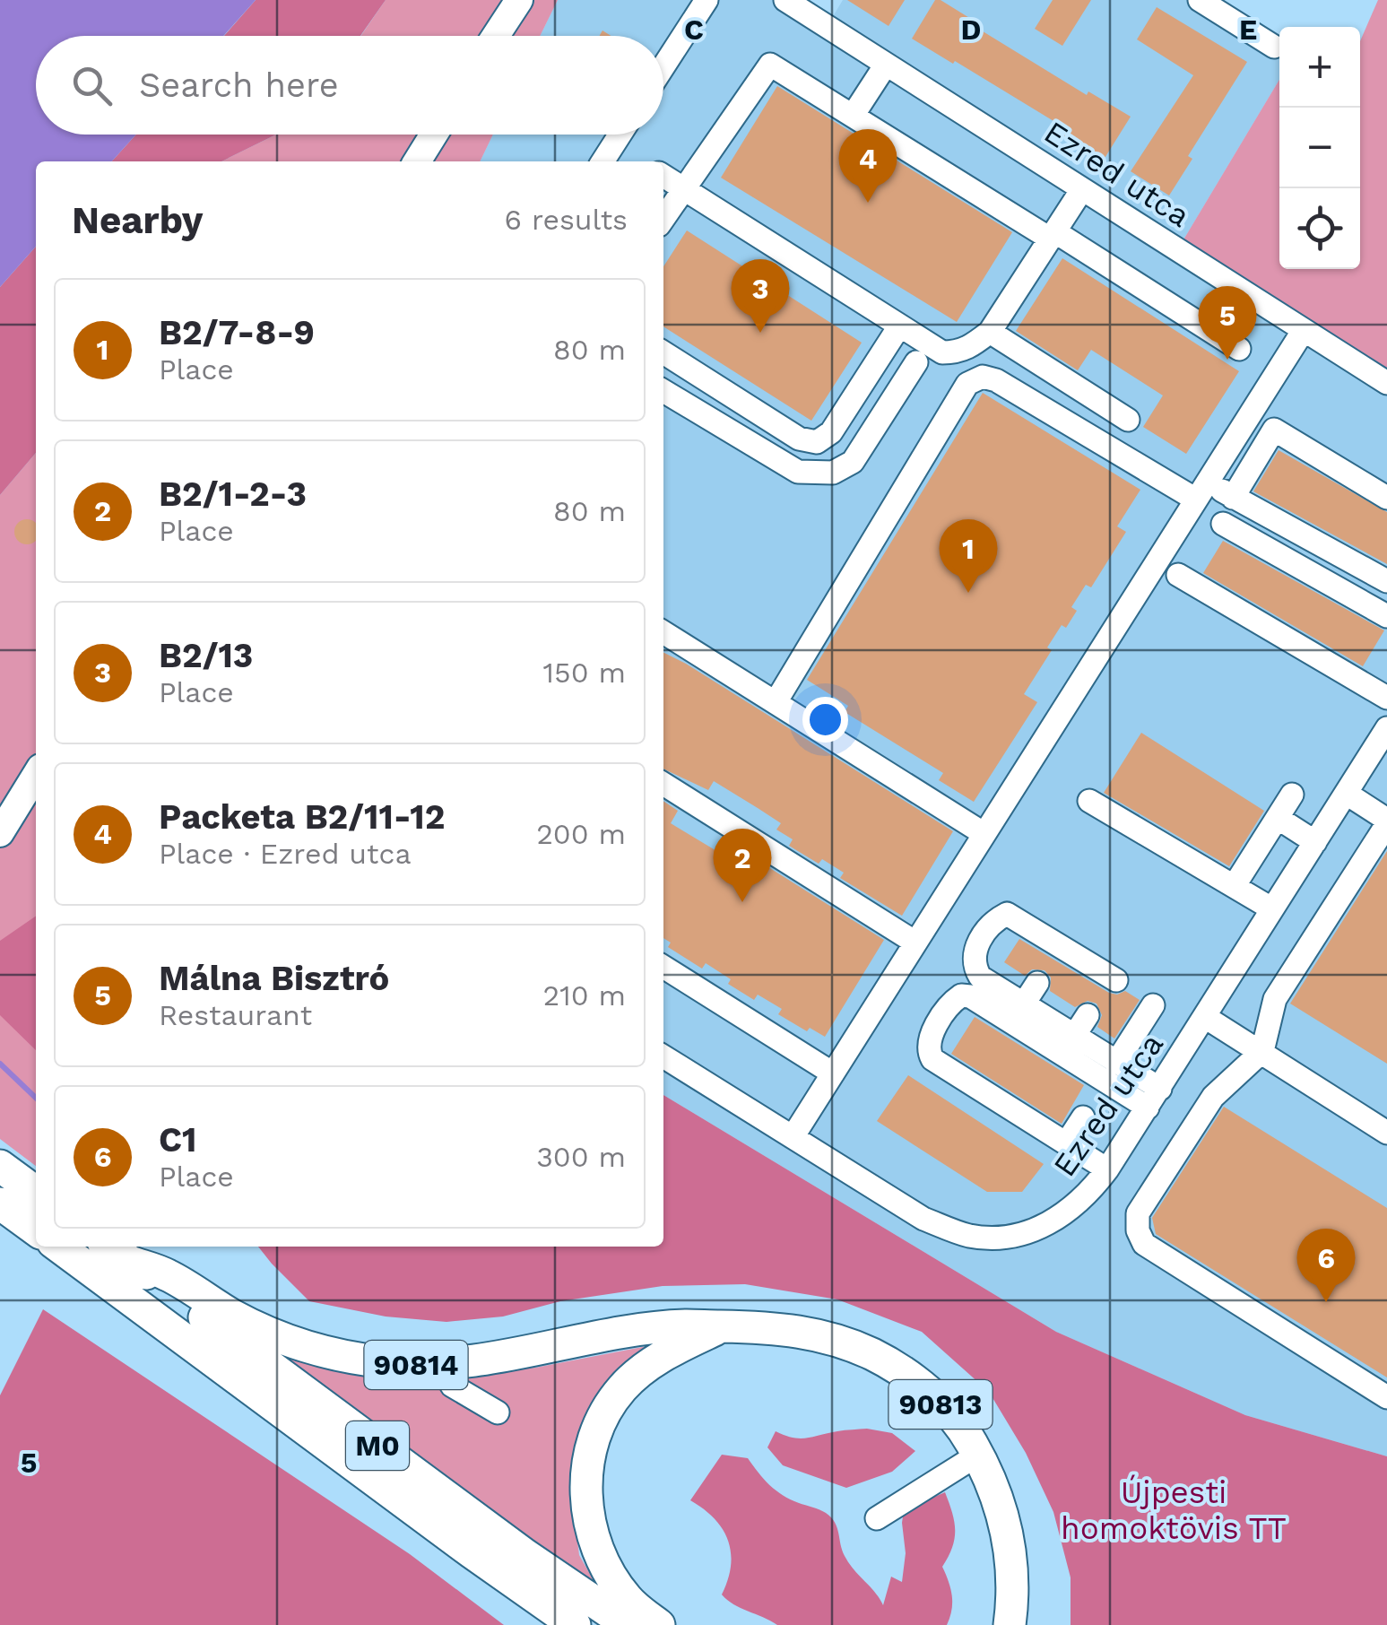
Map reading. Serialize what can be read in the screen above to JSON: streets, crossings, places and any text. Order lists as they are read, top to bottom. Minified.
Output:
{"streets":{"highway":["90814","90813","M0"],"street":["Ezred utca"]},"crossings":[["90814","90813"],["90814","M0"]],"parks":["Újpesti homoktövis TT"],"page":{"map_buttons":["+","−"],"search":"Search here","pins":["4","3","5","1","2","6"],"heading":["Nearby","6 results"],"list":[{"mark":"1","name":"B2/7-8-9","note":"Place","value":"80 m"},{"mark":"2","name":"B2/1-2-3","note":"Place","value":"80 m"},{"mark":"3","name":"B2/13","note":"Place","value":"150 m"},{"mark":"4","name":"Packeta B2/11-12","note":"Place · Ezred utca","value":"200 m"},{"mark":"5","name":"Málna Bisztró","note":"Restaurant","value":"210 m"},{"mark":"6","name":"C1","note":"Place","value":"300 m"}]},"grid":{"columns":["C","D","E"],"rows":["5"]}}
